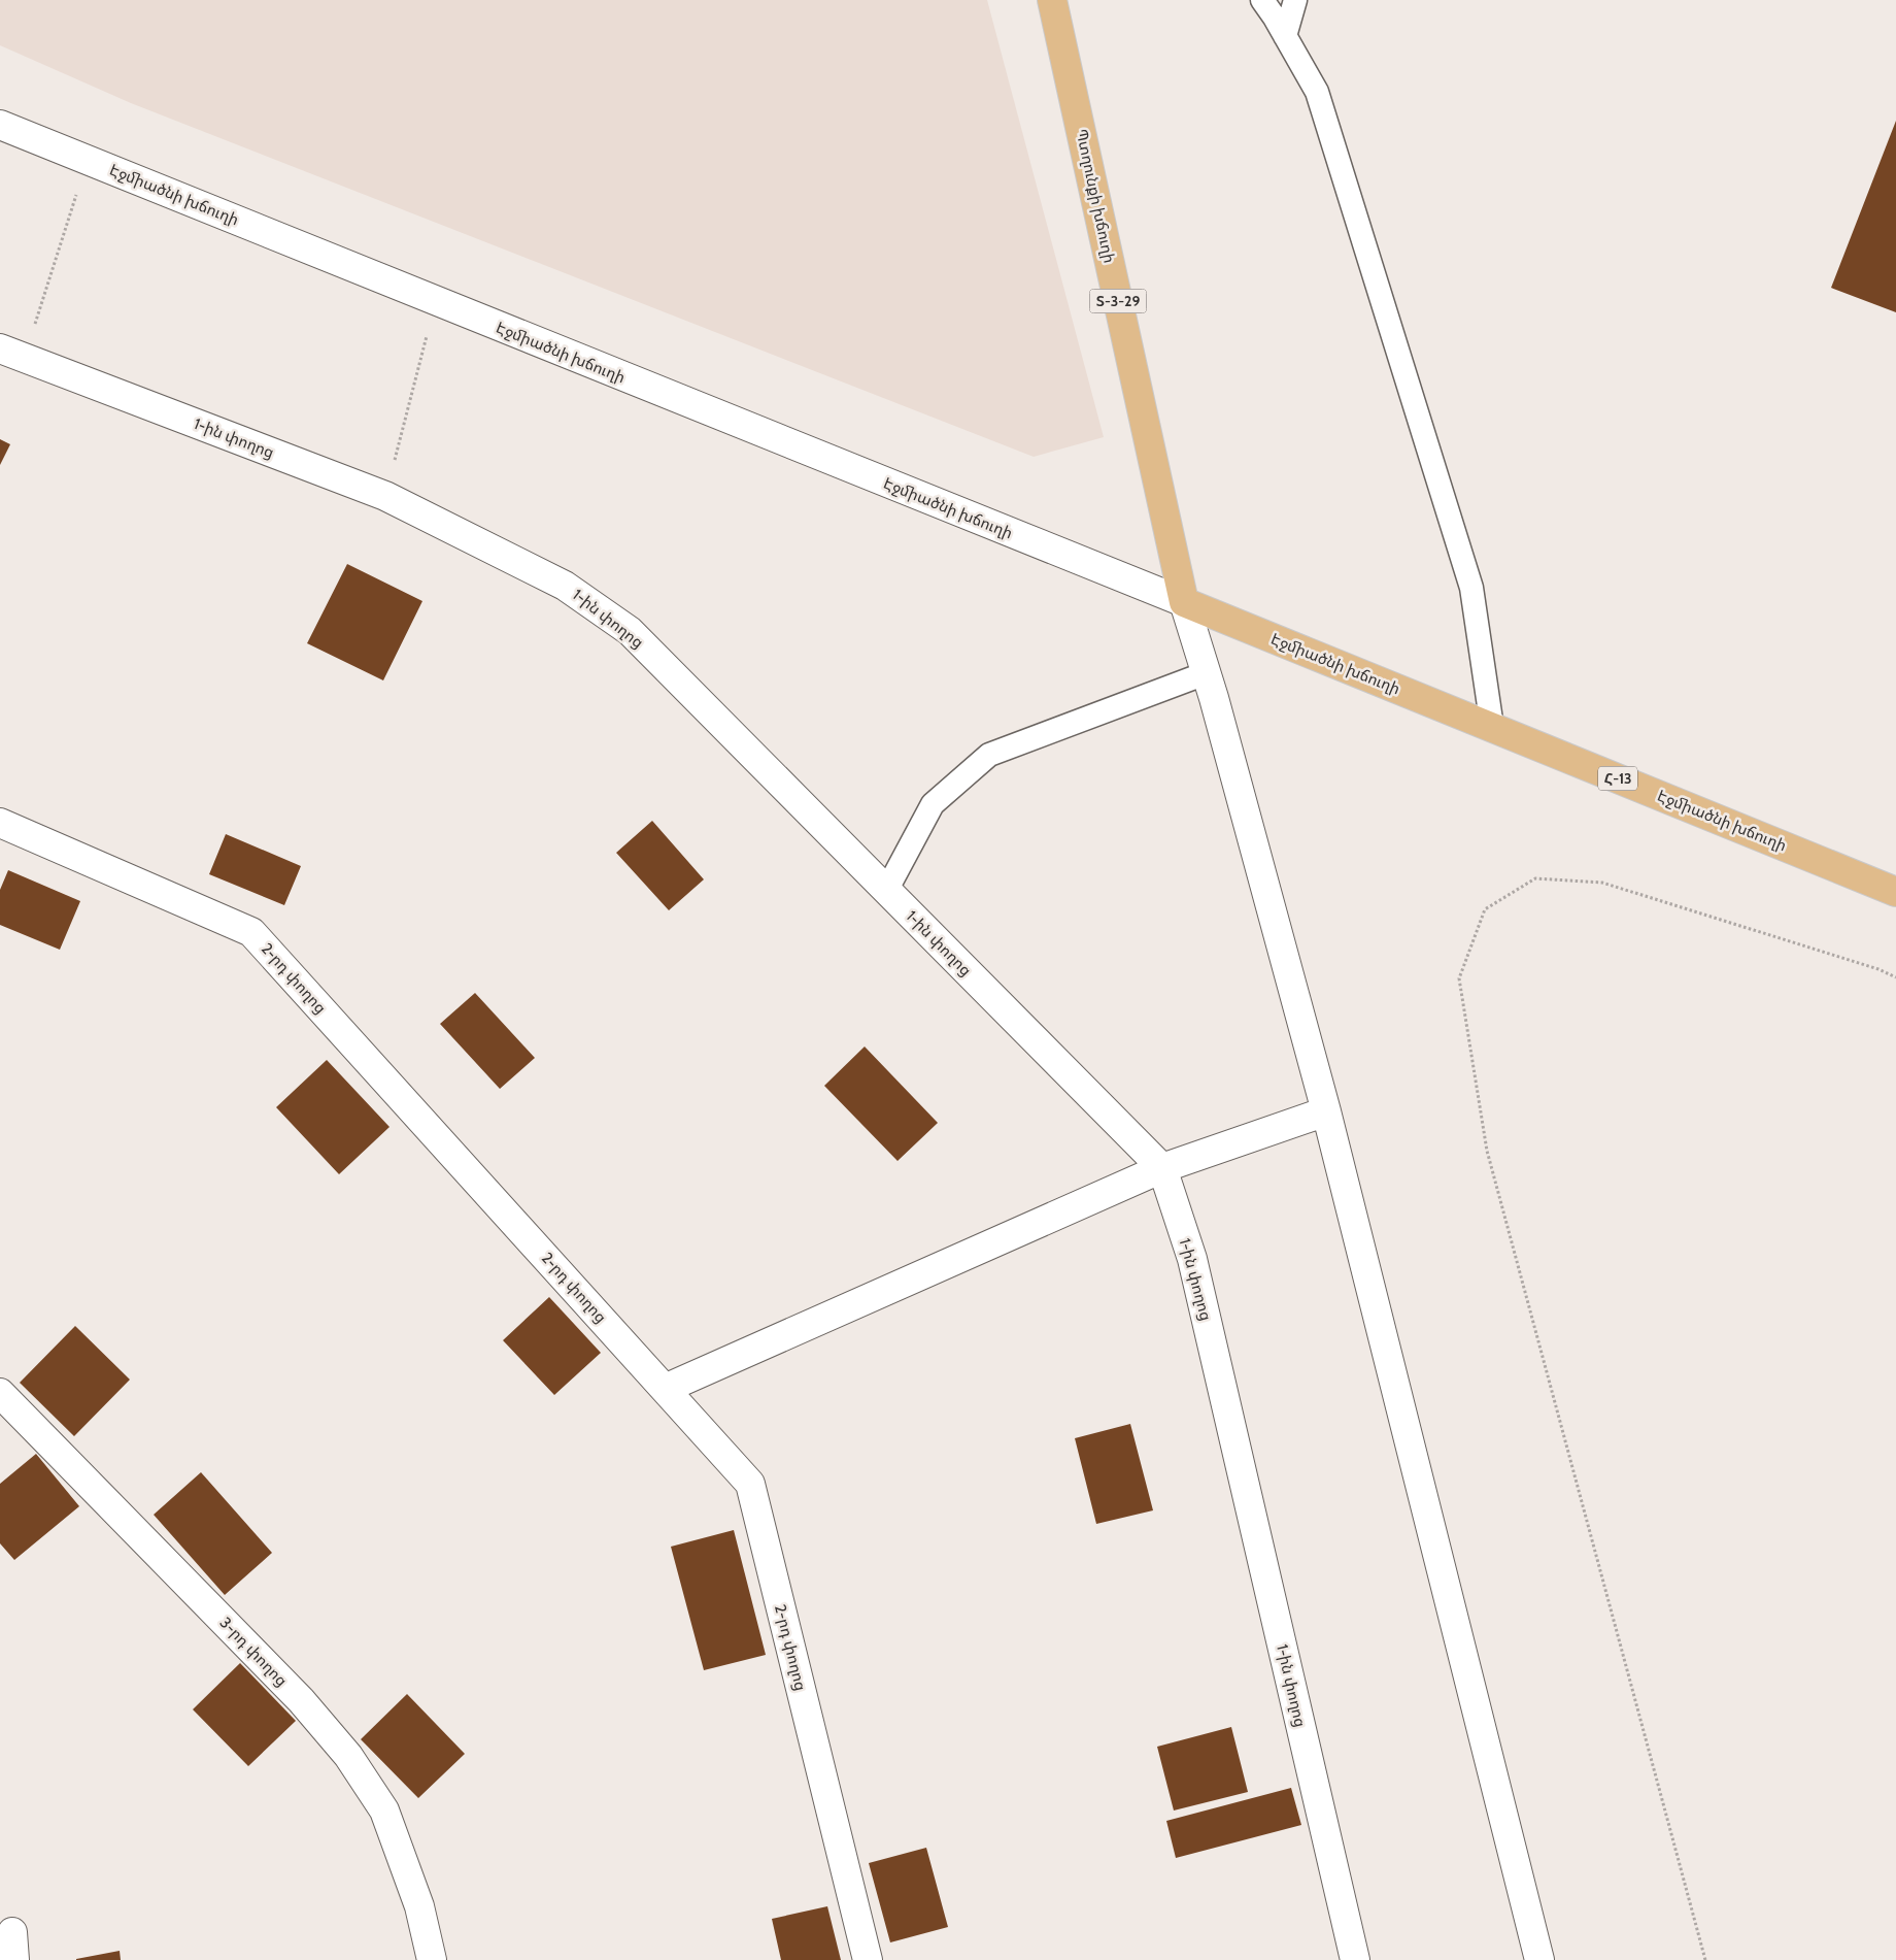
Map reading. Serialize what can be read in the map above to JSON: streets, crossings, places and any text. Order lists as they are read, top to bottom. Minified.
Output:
{"streets":{"main road":["Էջմիածնի խճուղի","Պտղունքի խճուղի","Տ-3-29","Հ-13"],"street":["1-ին փողոց","2-րդ փողոց","3-րդ փողոց"]},"crossings":[["Էջմիածնի խճուղի","Պտղունքի խճուղի"]]}
